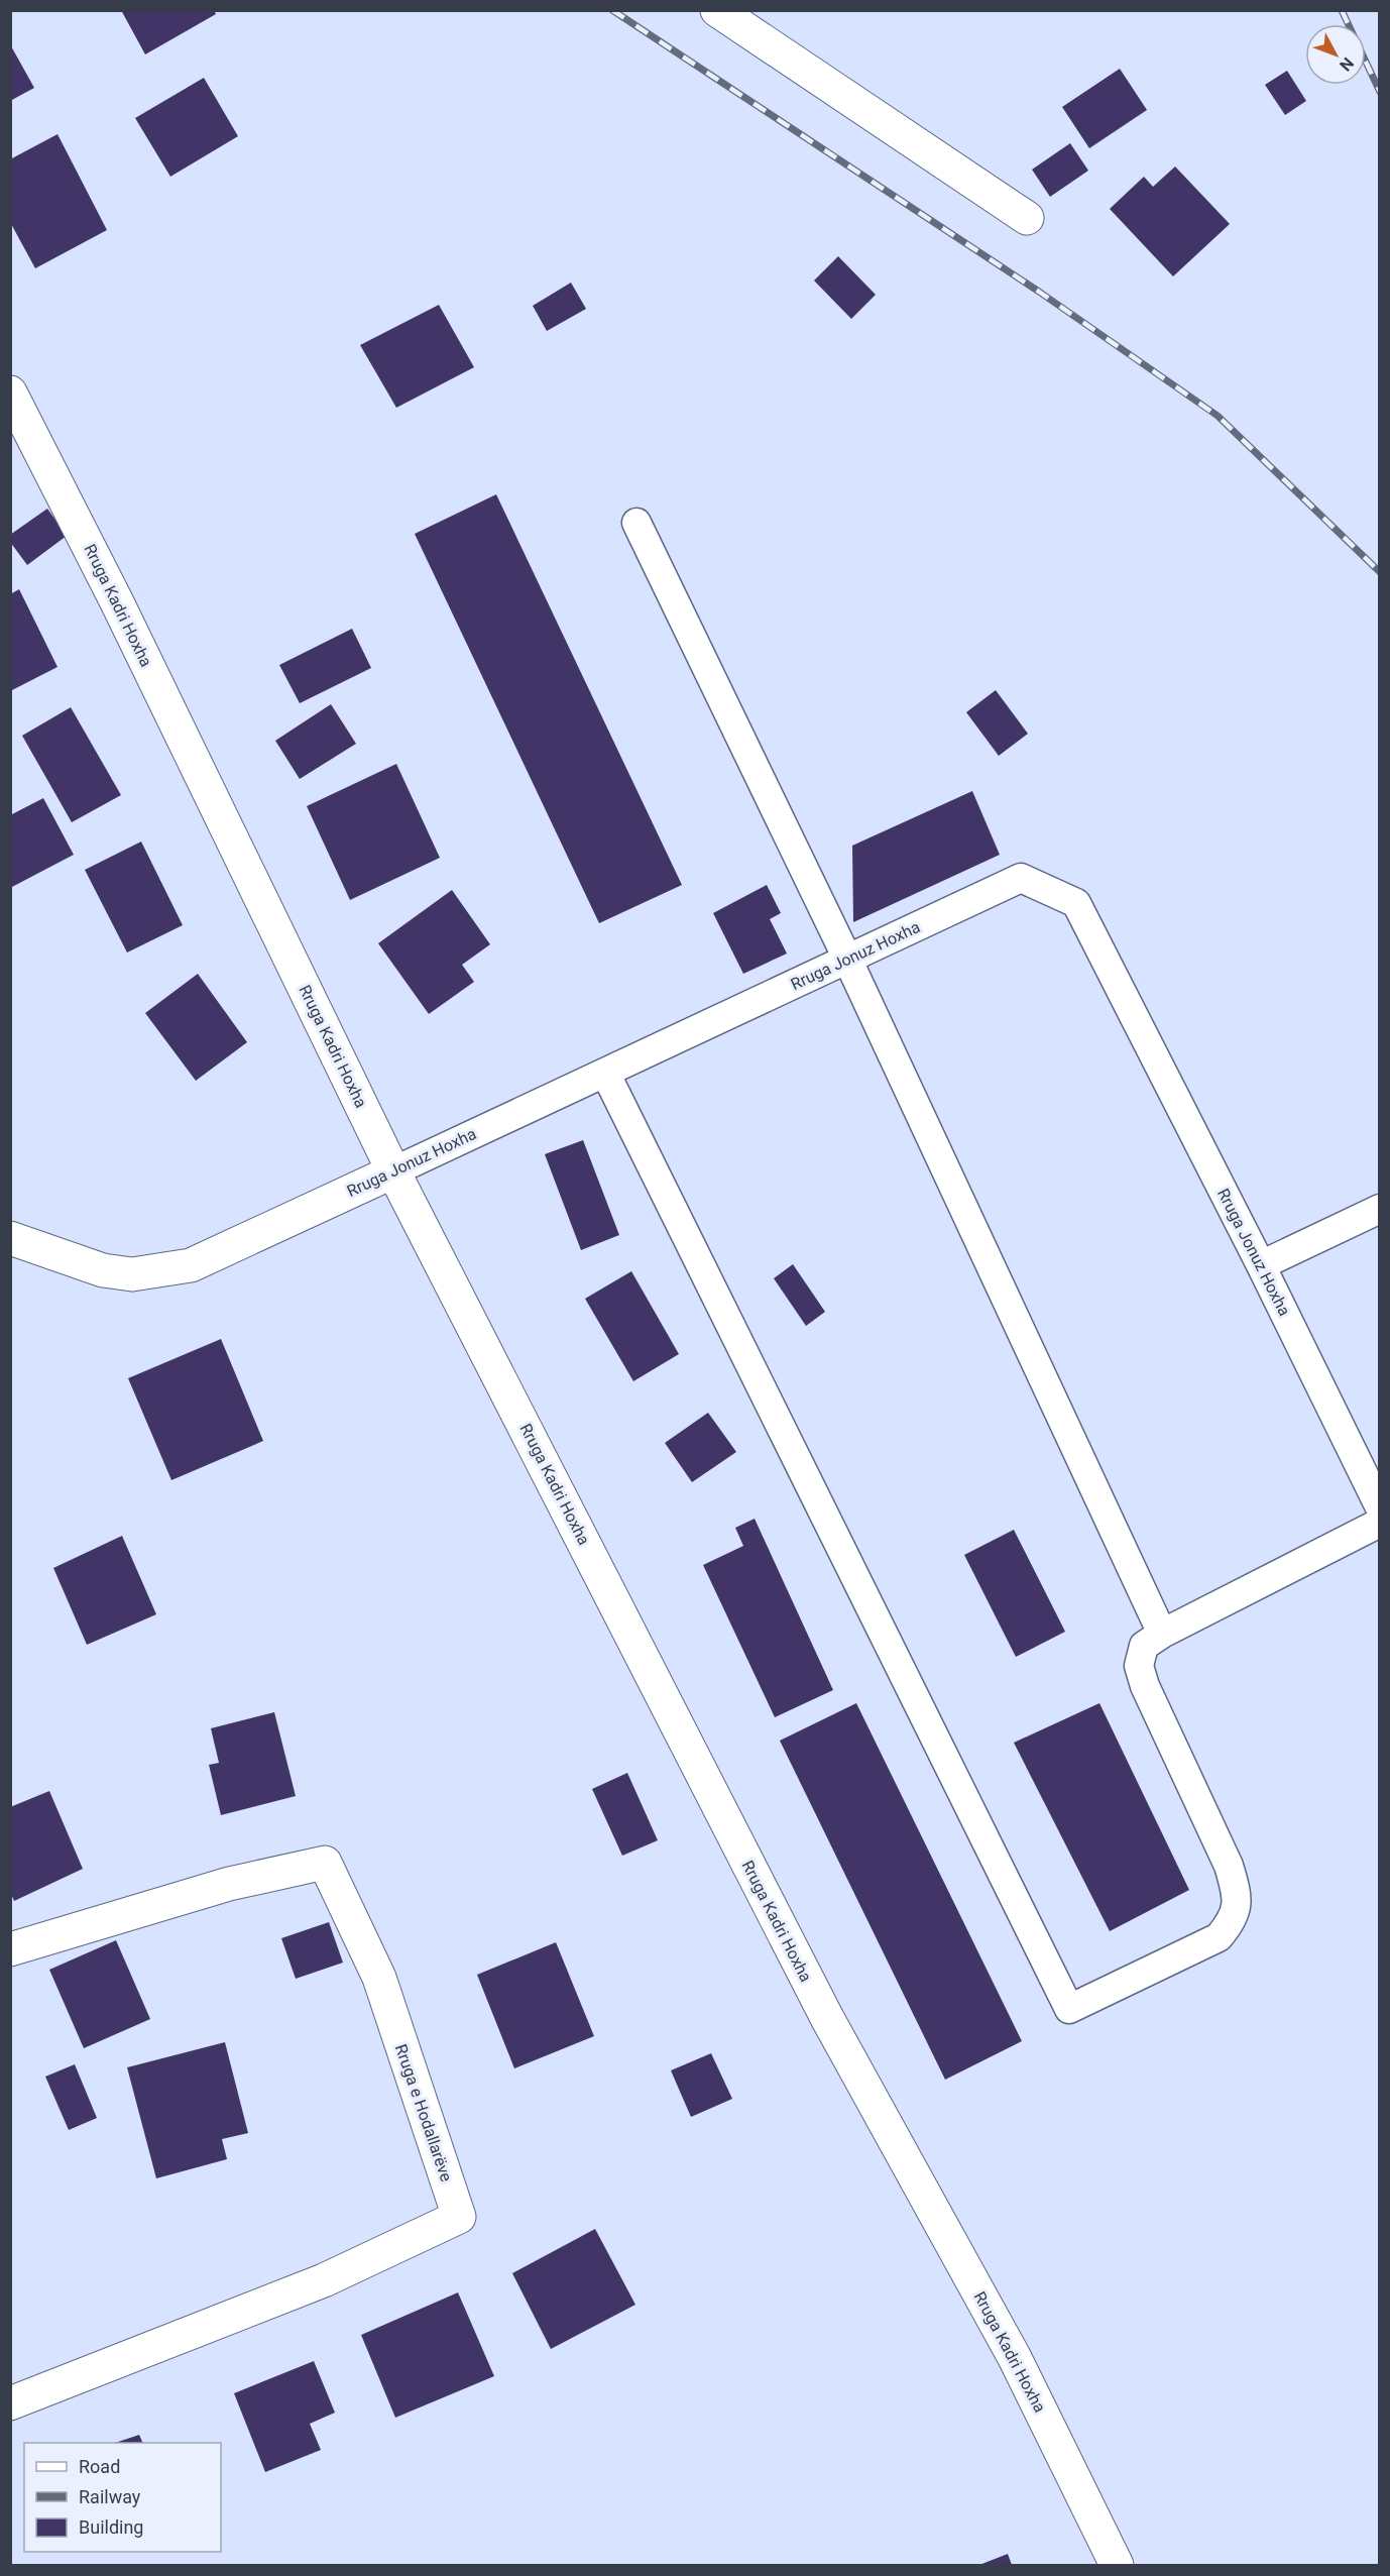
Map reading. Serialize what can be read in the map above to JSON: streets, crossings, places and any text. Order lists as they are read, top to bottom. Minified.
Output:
{"streets":{"street":["Rruga Kadri Hoxha","Rruga Jonuz Hoxha","Rruga e Hodallarëve"]},"crossings":[["Rruga Kadri Hoxha","Rruga Jonuz Hoxha"]],"legend":["Road","Railway","Building"],"north":"bottom right"}
